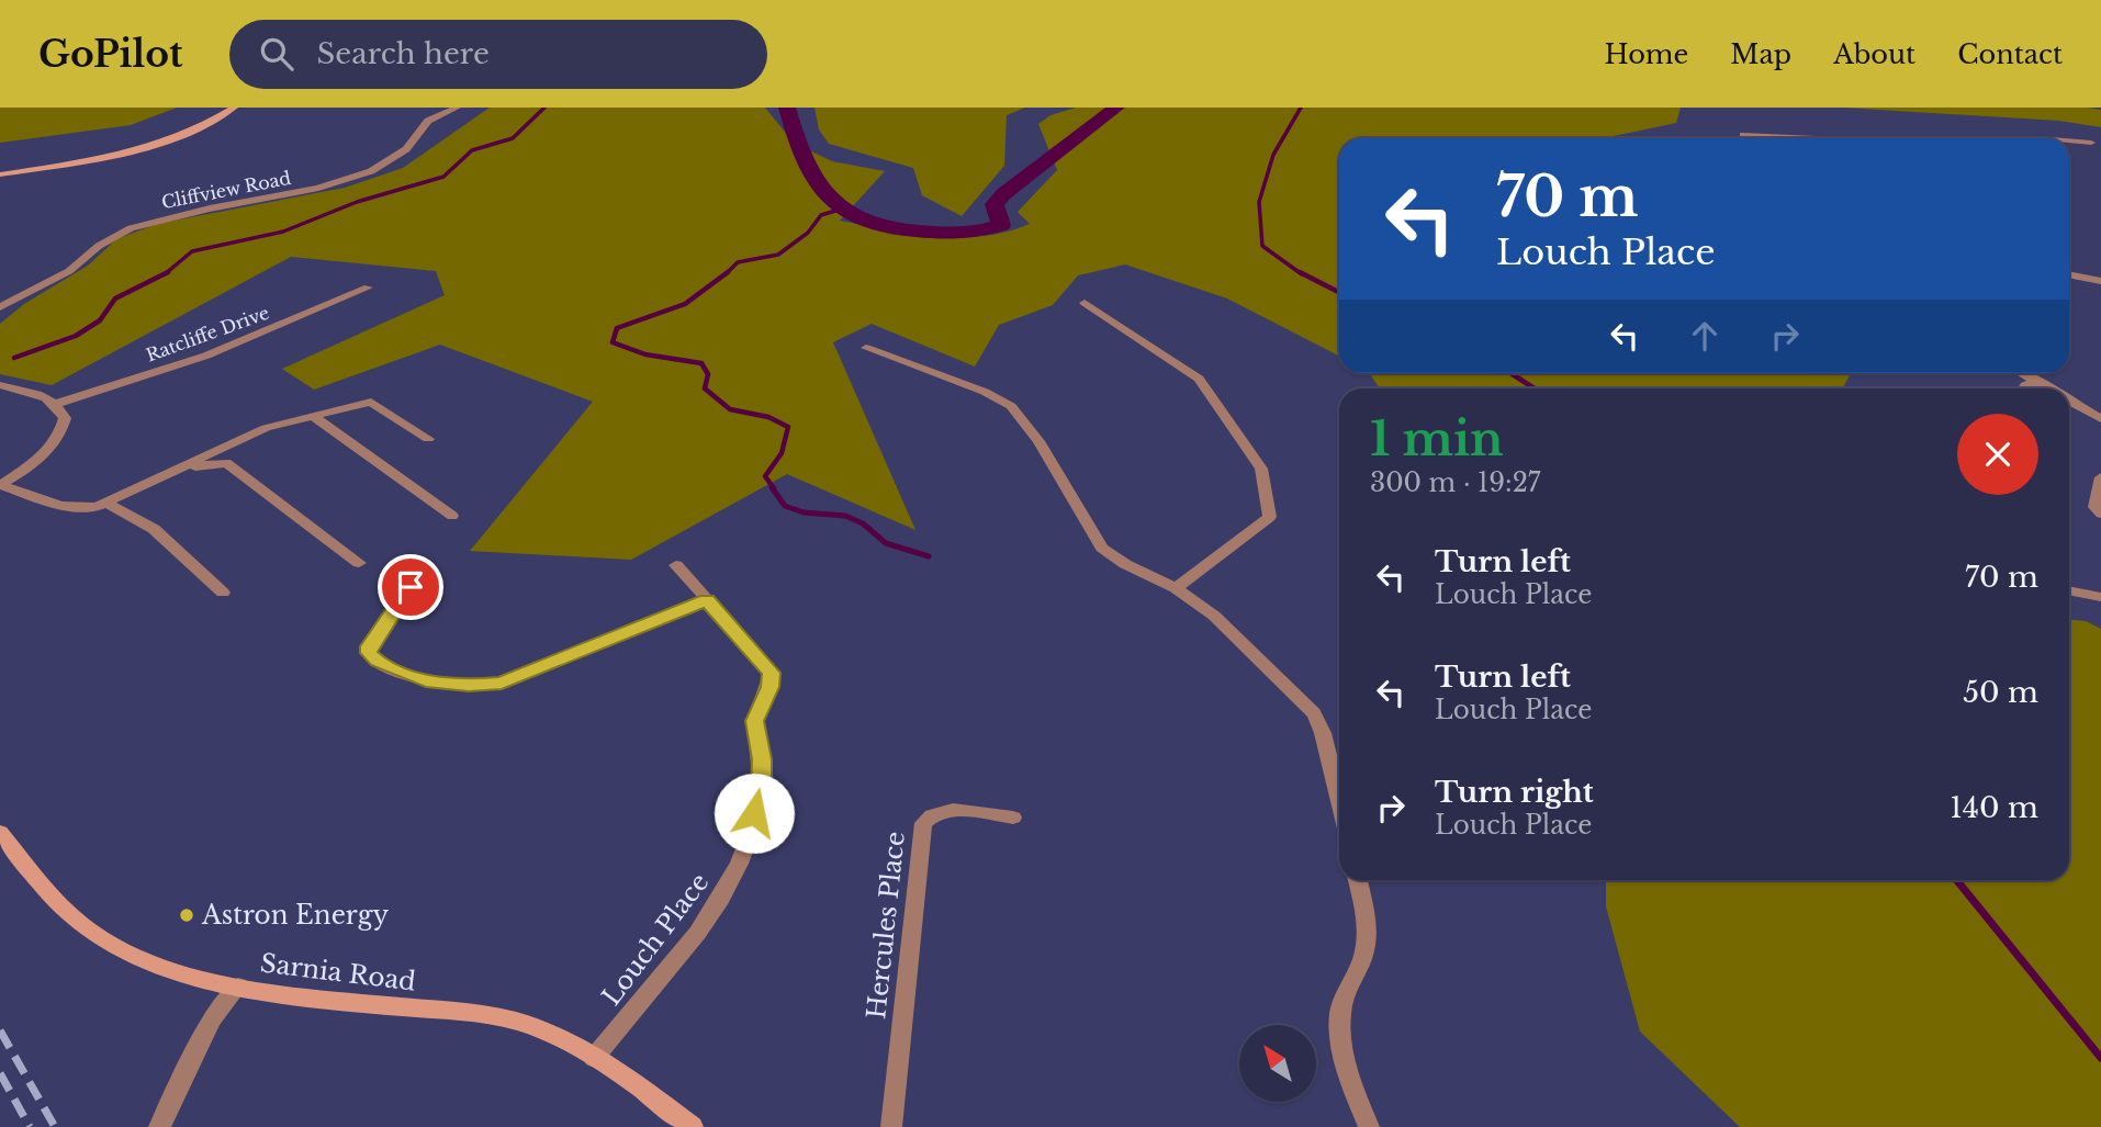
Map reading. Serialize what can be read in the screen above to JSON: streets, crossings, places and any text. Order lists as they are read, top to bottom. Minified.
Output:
{"streets":{"main road":["Sarnia Road"],"street":["Cliffview Road","Ratcliffe Drive","Hercules Place","Louch Place"]},"crossings":[["Louch Place","Sarnia Road"]],"places":["Astron Energy"],"north":"top left","page":{"header":"GoPilot","search":"Search here","nav":["Home","Map","About","Contact"],"turn":["70 m","Louch Place"],"heading":["1 min","300 m · 19:27"],"list":[{"name":"Turn left","note":"Louch Place","value":"70 m"},{"name":"Turn left","note":"Louch Place","value":"50 m"},{"name":"Turn right","note":"Louch Place","value":"140 m"}]}}
